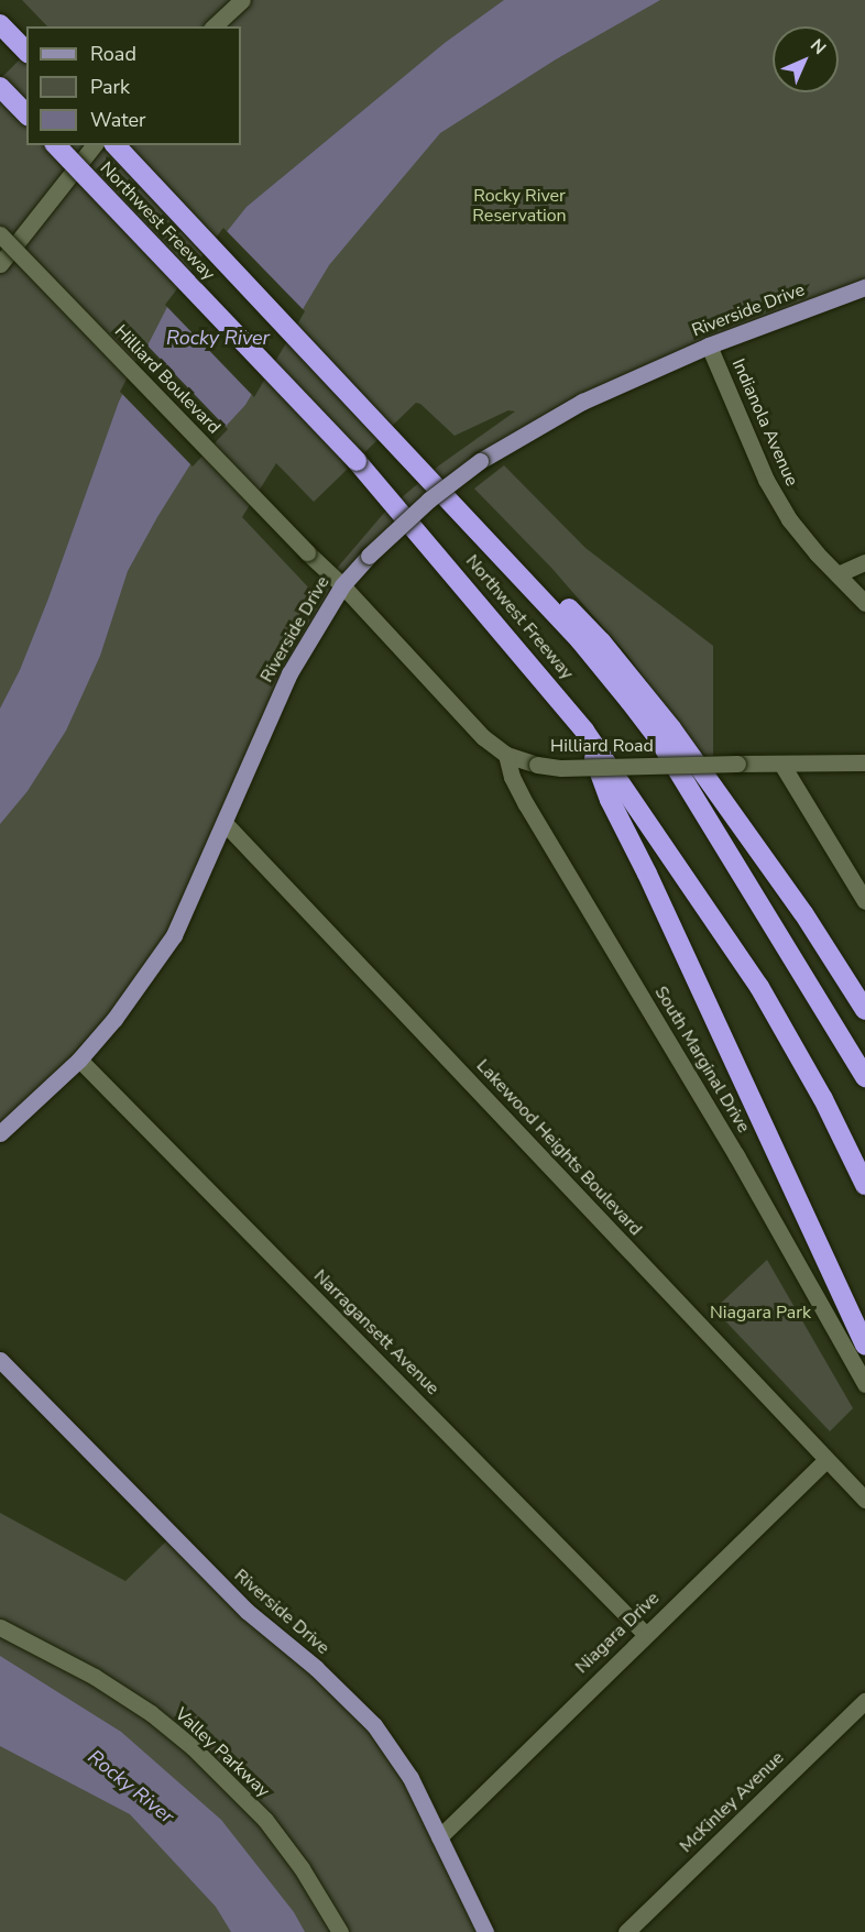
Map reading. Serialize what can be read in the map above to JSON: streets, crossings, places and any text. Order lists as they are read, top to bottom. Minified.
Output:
{"streets":{"highway":["Northwest Freeway"],"main road":["Riverside Drive"],"street":["Hilliard Boulevard","Indianola Avenue","Hilliard Road","South Marginal Drive","Lakewood Heights Boulevard","Narragansett Avenue","Niagara Drive","Valley Parkway","McKinley Avenue"]},"crossings":[["Riverside Drive","Indianola Avenue"],["Riverside Drive","Hilliard Road"],["Riverside Drive","Lakewood Heights Boulevard"],["Riverside Drive","Narragansett Avenue"],["Riverside Drive","Niagara Drive"],["Hilliard Boulevard","Hilliard Road"],["Hilliard Road","South Marginal Drive"],["Lakewood Heights Boulevard","Niagara Drive"],["Narragansett Avenue","Niagara Drive"]],"water":["Rocky River"],"parks":["Rocky River Reservation","Niagara Park"],"legend":["Road","Park","Water"],"north":"top right"}
